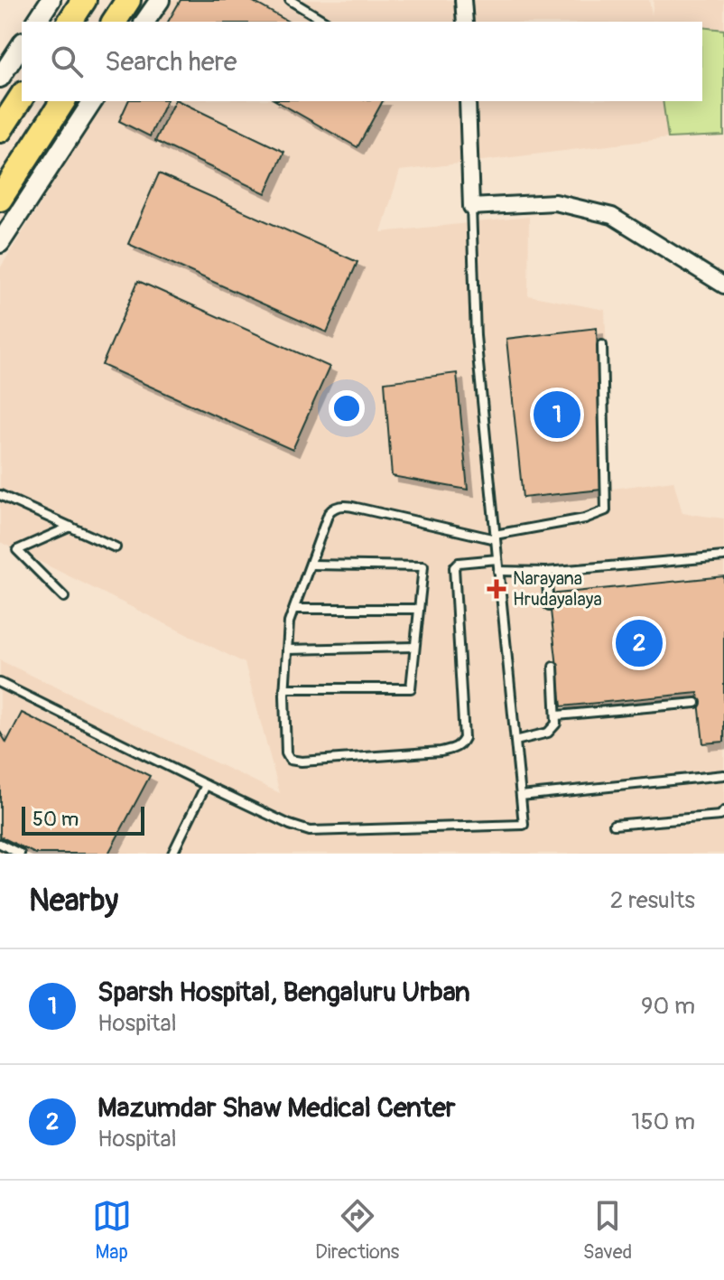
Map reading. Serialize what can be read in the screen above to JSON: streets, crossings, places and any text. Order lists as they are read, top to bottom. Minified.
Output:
{"places":{"health":["Narayana Hrudayalaya"]},"scale_bar":"50 m","page":{"search":"Search here","pins":["1","2"],"scale":"50 m","heading":["Nearby","2 results"],"list":[{"mark":"1","name":"Sparsh Hospital, Bengaluru Urban","note":"Hospital","value":"90 m"},{"mark":"2","name":"Mazumdar Shaw Medical Center","note":"Hospital","value":"150 m"}],"nav":["Map","Directions","Saved"]}}
